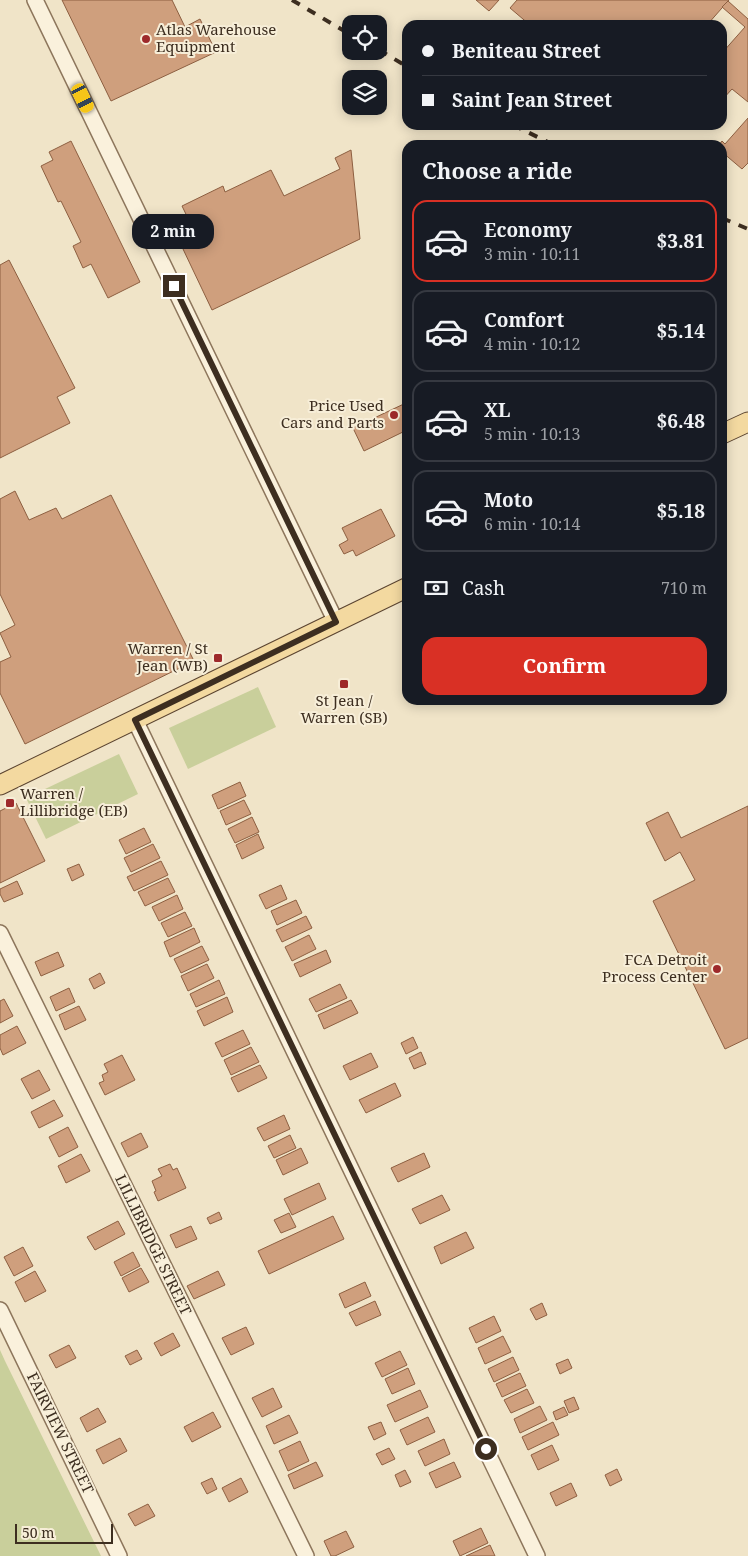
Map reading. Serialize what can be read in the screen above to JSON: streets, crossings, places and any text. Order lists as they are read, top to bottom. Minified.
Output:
{"streets":{"street":["LILLIBRIDGE STREET","FAIRVIEW STREET"]},"places":{"other":["Atlas Warehouse Equipment","Price Used Cars and Parts","FCA Detroit Process Center"],"transit":["Warren / St Jean (WB)","St Jean / Warren (SB)","Warren / Lillibridge (EB)"]},"scale_bar":"50 m","page":{"banner":["Beniteau Street","Saint Jean Street"],"heading":"Choose a ride","list":[{"name":"Economy","note":"3 min · 10:11","value":"$3.81"},{"name":"Comfort","note":"4 min · 10:12","value":"$5.14"},{"name":"XL","note":"5 min · 10:13","value":"$6.48"},{"name":"Moto","note":"6 min · 10:14","value":"$5.18"}],"bubble":"2 min","pay":["Cash","710 m"],"buttons":"Confirm","scale":"50 m"}}
